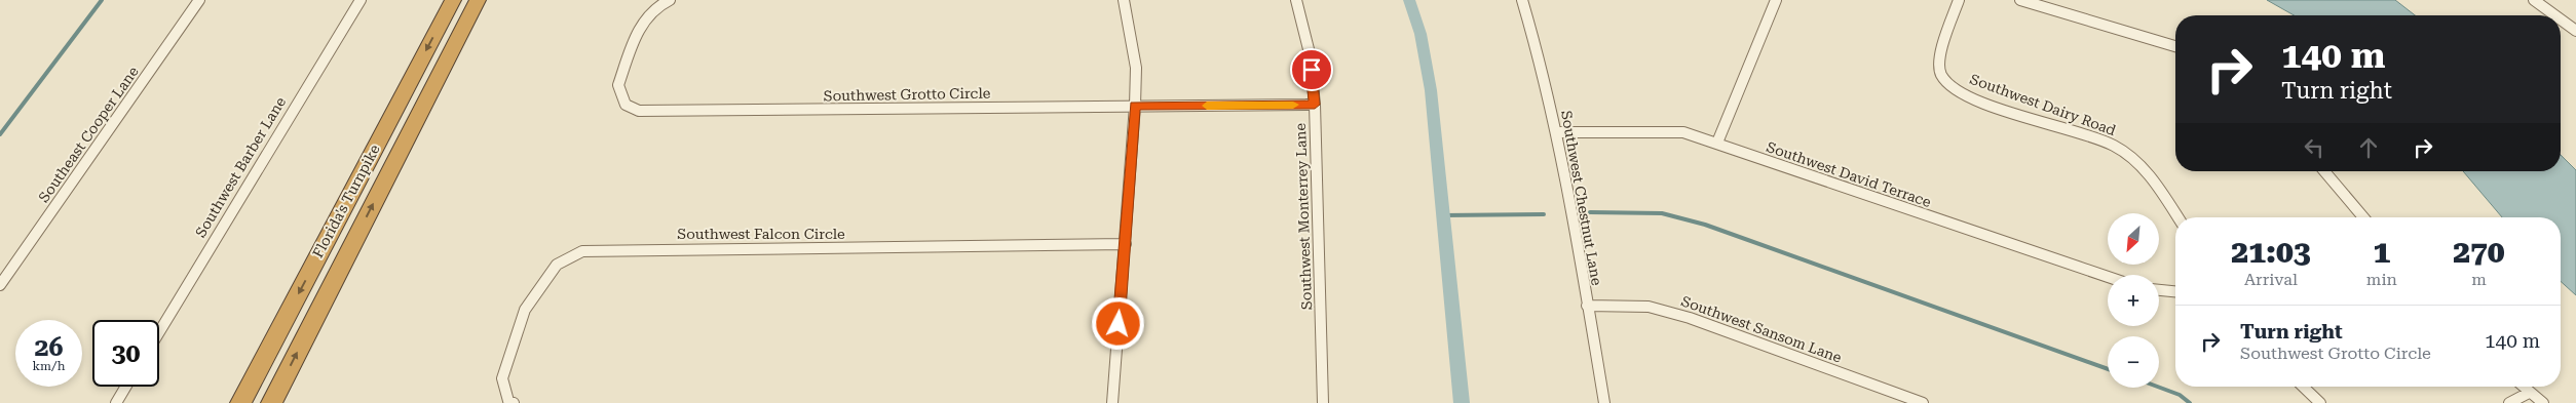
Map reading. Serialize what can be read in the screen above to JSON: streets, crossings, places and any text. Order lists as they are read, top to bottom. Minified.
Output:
{"streets":{"highway":["Florida's Turnpike"],"street":["Southwest Grotto Circle","Southwest Dairy Road","Southeast Cooper Lane","Southwest Barber Lane","Southwest David Terrace","Southwest Chestnut Lane","Southwest Monterrey Lane","Southwest Falcon Circle","Southwest Sansom Lane"]},"crossings":[["Southwest Grotto Circle","Southwest Monterrey Lane"],["Southwest David Terrace","Southwest Chestnut Lane"],["Southwest Chestnut Lane","Southwest Sansom Lane"]],"north":"bottom left","page":{"turn":["140 m","Turn right"],"map_buttons":["+","−"],"eta":["21:03","Arrival","1","min","270","m"],"list":[{"name":"Turn right","note":"Southwest Grotto Circle","value":"140 m"}],"speed":"26 km/h","limit":"30"}}
